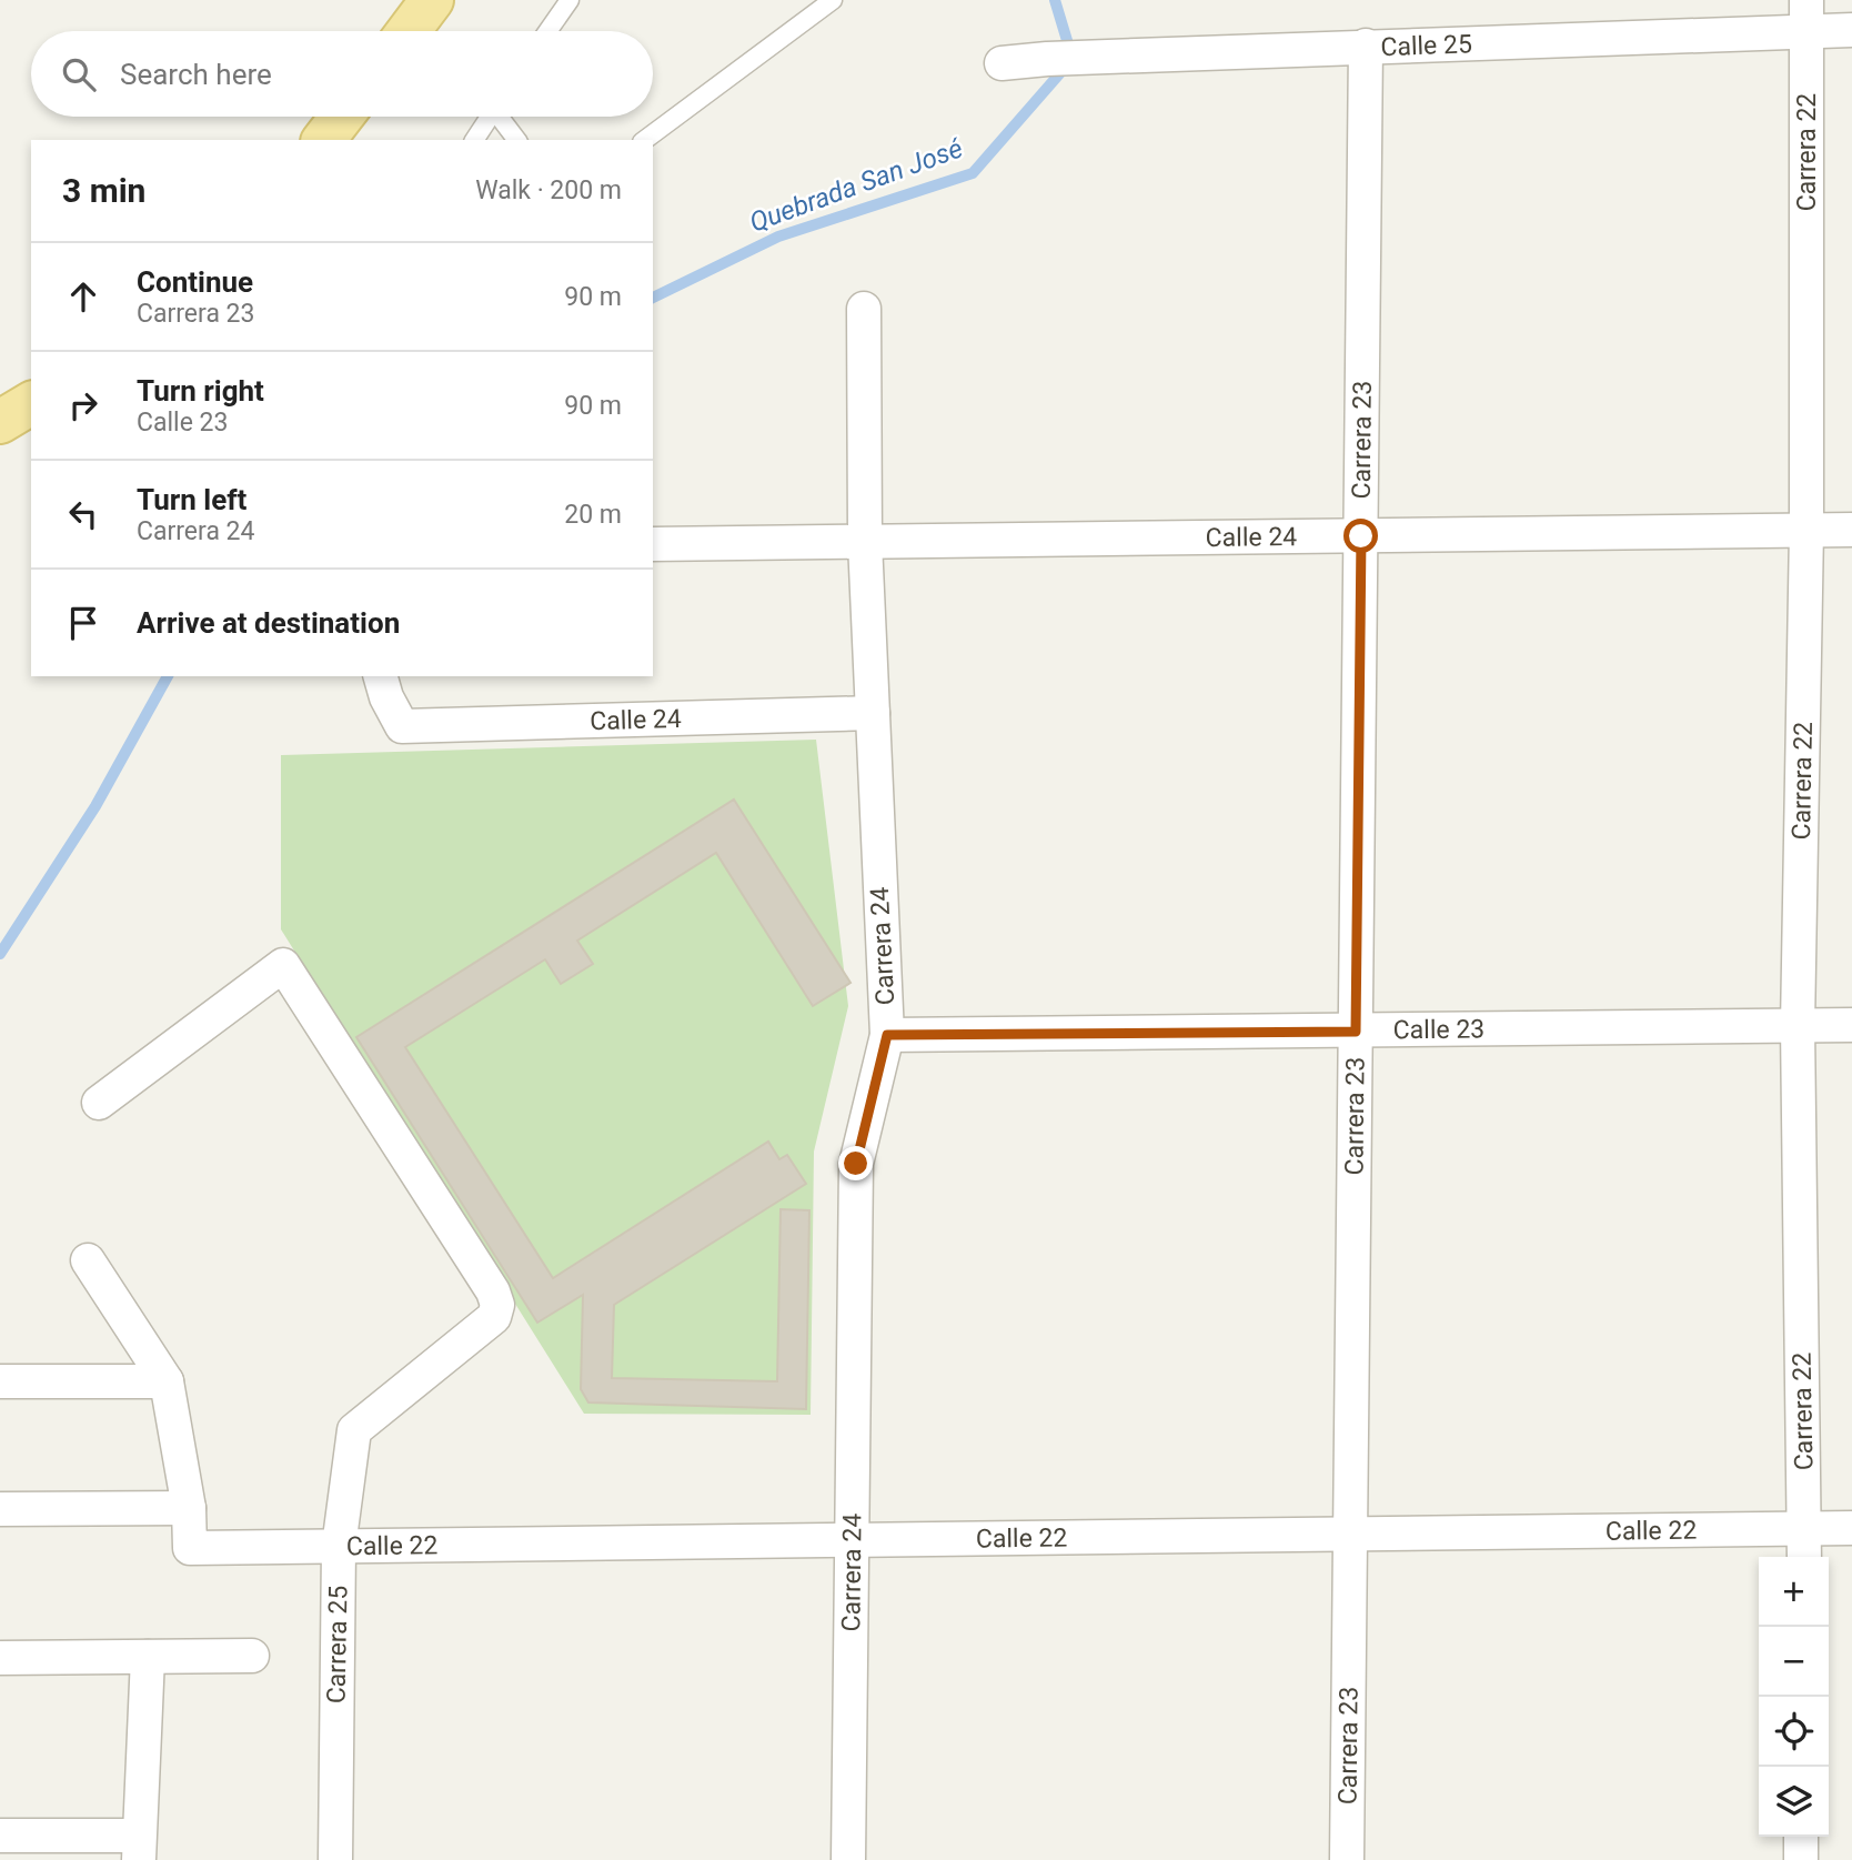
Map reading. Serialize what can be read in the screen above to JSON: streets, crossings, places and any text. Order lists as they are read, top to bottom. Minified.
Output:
{"streets":{"street":["Calle 25","Carrera 22","Carrera 23","Calle 24","Carrera 24","Calle 23","Calle 22","Carrera 25"]},"crossings":[["Calle 25","Carrera 22"],["Calle 25","Carrera 23"],["Carrera 22","Calle 24"],["Carrera 22","Calle 23"],["Carrera 22","Calle 22"],["Carrera 23","Calle 24"],["Carrera 23","Calle 23"],["Carrera 23","Calle 22"],["Calle 24","Carrera 24"],["Carrera 24","Calle 23"],["Carrera 24","Calle 22"],["Calle 22","Carrera 25"]],"water":["Quebrada San José"],"page":{"search":"Search here","heading":["3 min","Walk · 200 m"],"list":[["Continue","Carrera 23","90 m"],["Turn right","Calle 23","90 m"],["Turn left","Carrera 24","20 m"],"Arrive at destination"],"map_buttons":["+","−"]}}
